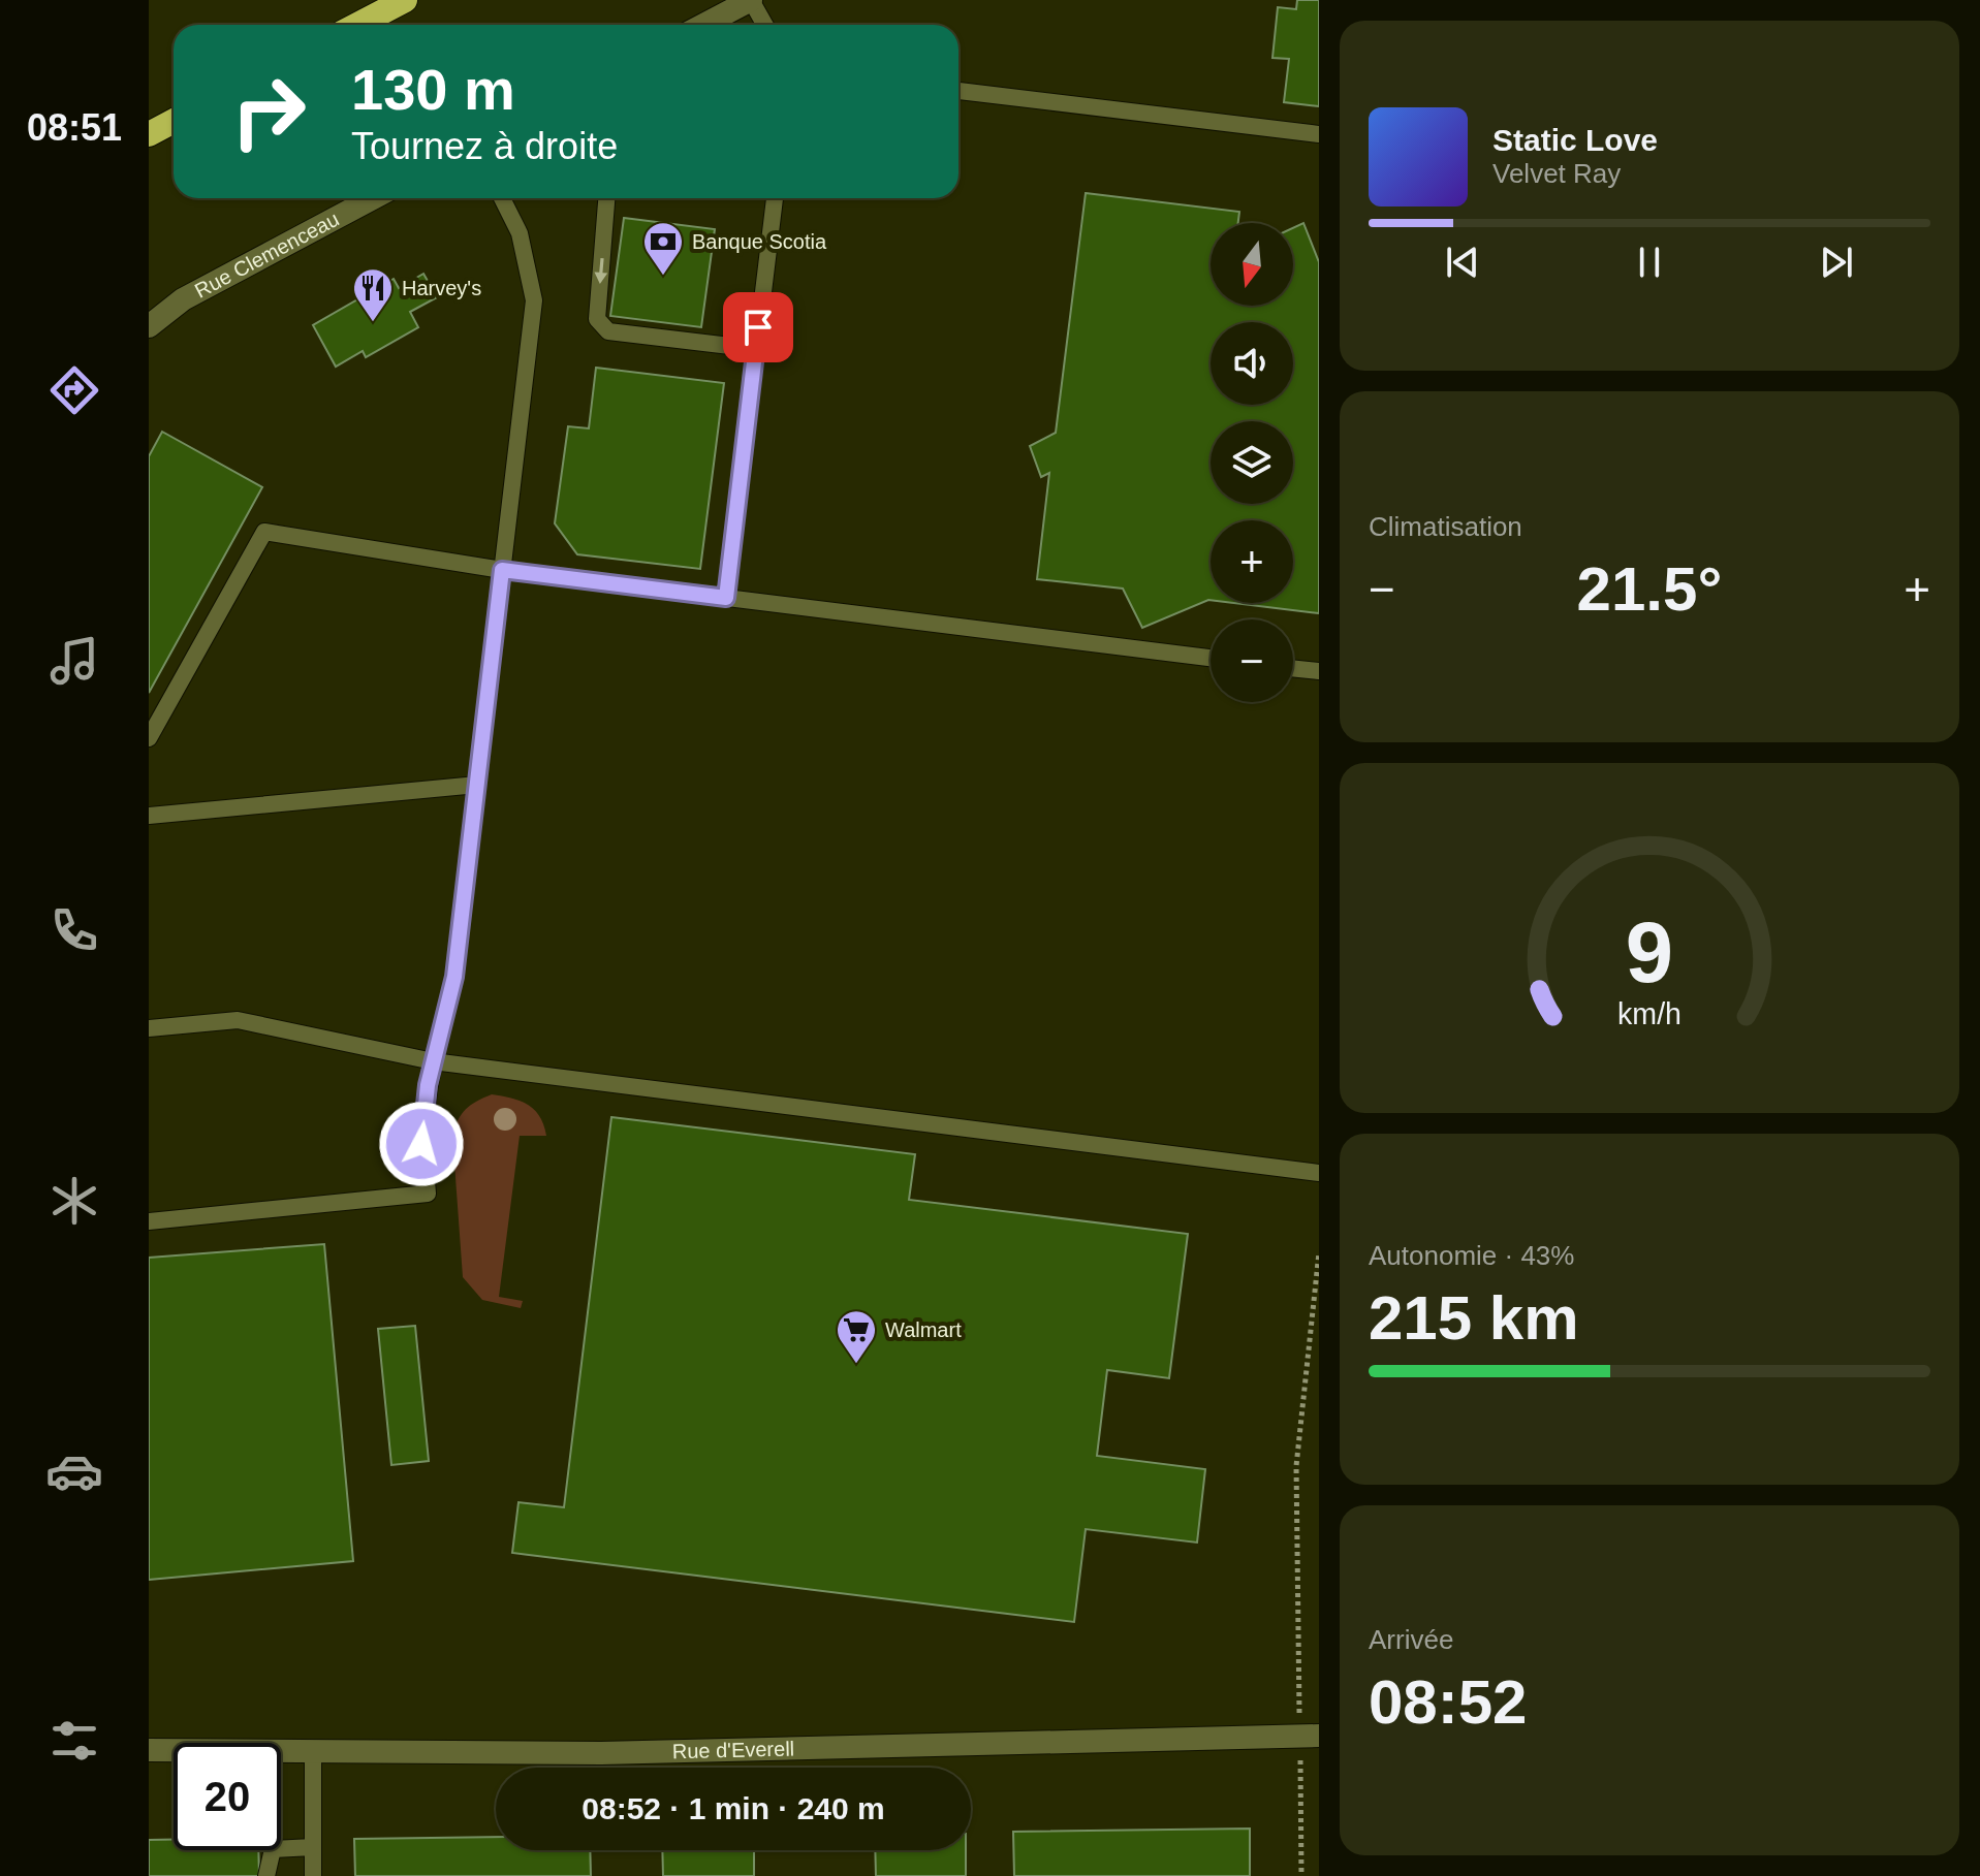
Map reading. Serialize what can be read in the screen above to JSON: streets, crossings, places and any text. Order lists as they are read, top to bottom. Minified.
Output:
{"streets":{"street":["Rue Clemenceau","Rue d'Everell"]},"places":{"bank":["Banque Scotia"],"restaurant":["Harvey's"],"supermarket":["Walmart"]},"north":"bottom","page":{"tabs":"08:51","turn":["130 m","Tournez à droite"],"song":["Static Love","Velvet Ray"],"map_buttons":["+","−"],"tile":["Climatisation",["Autonomie · 43%","215 km"],["Arrivée","08:52"]],"heat":["−","21.5°","+"],"limit":"20","trip":"08:52 · 1 min · 240 m","gauge":["9","km/h"]}}
